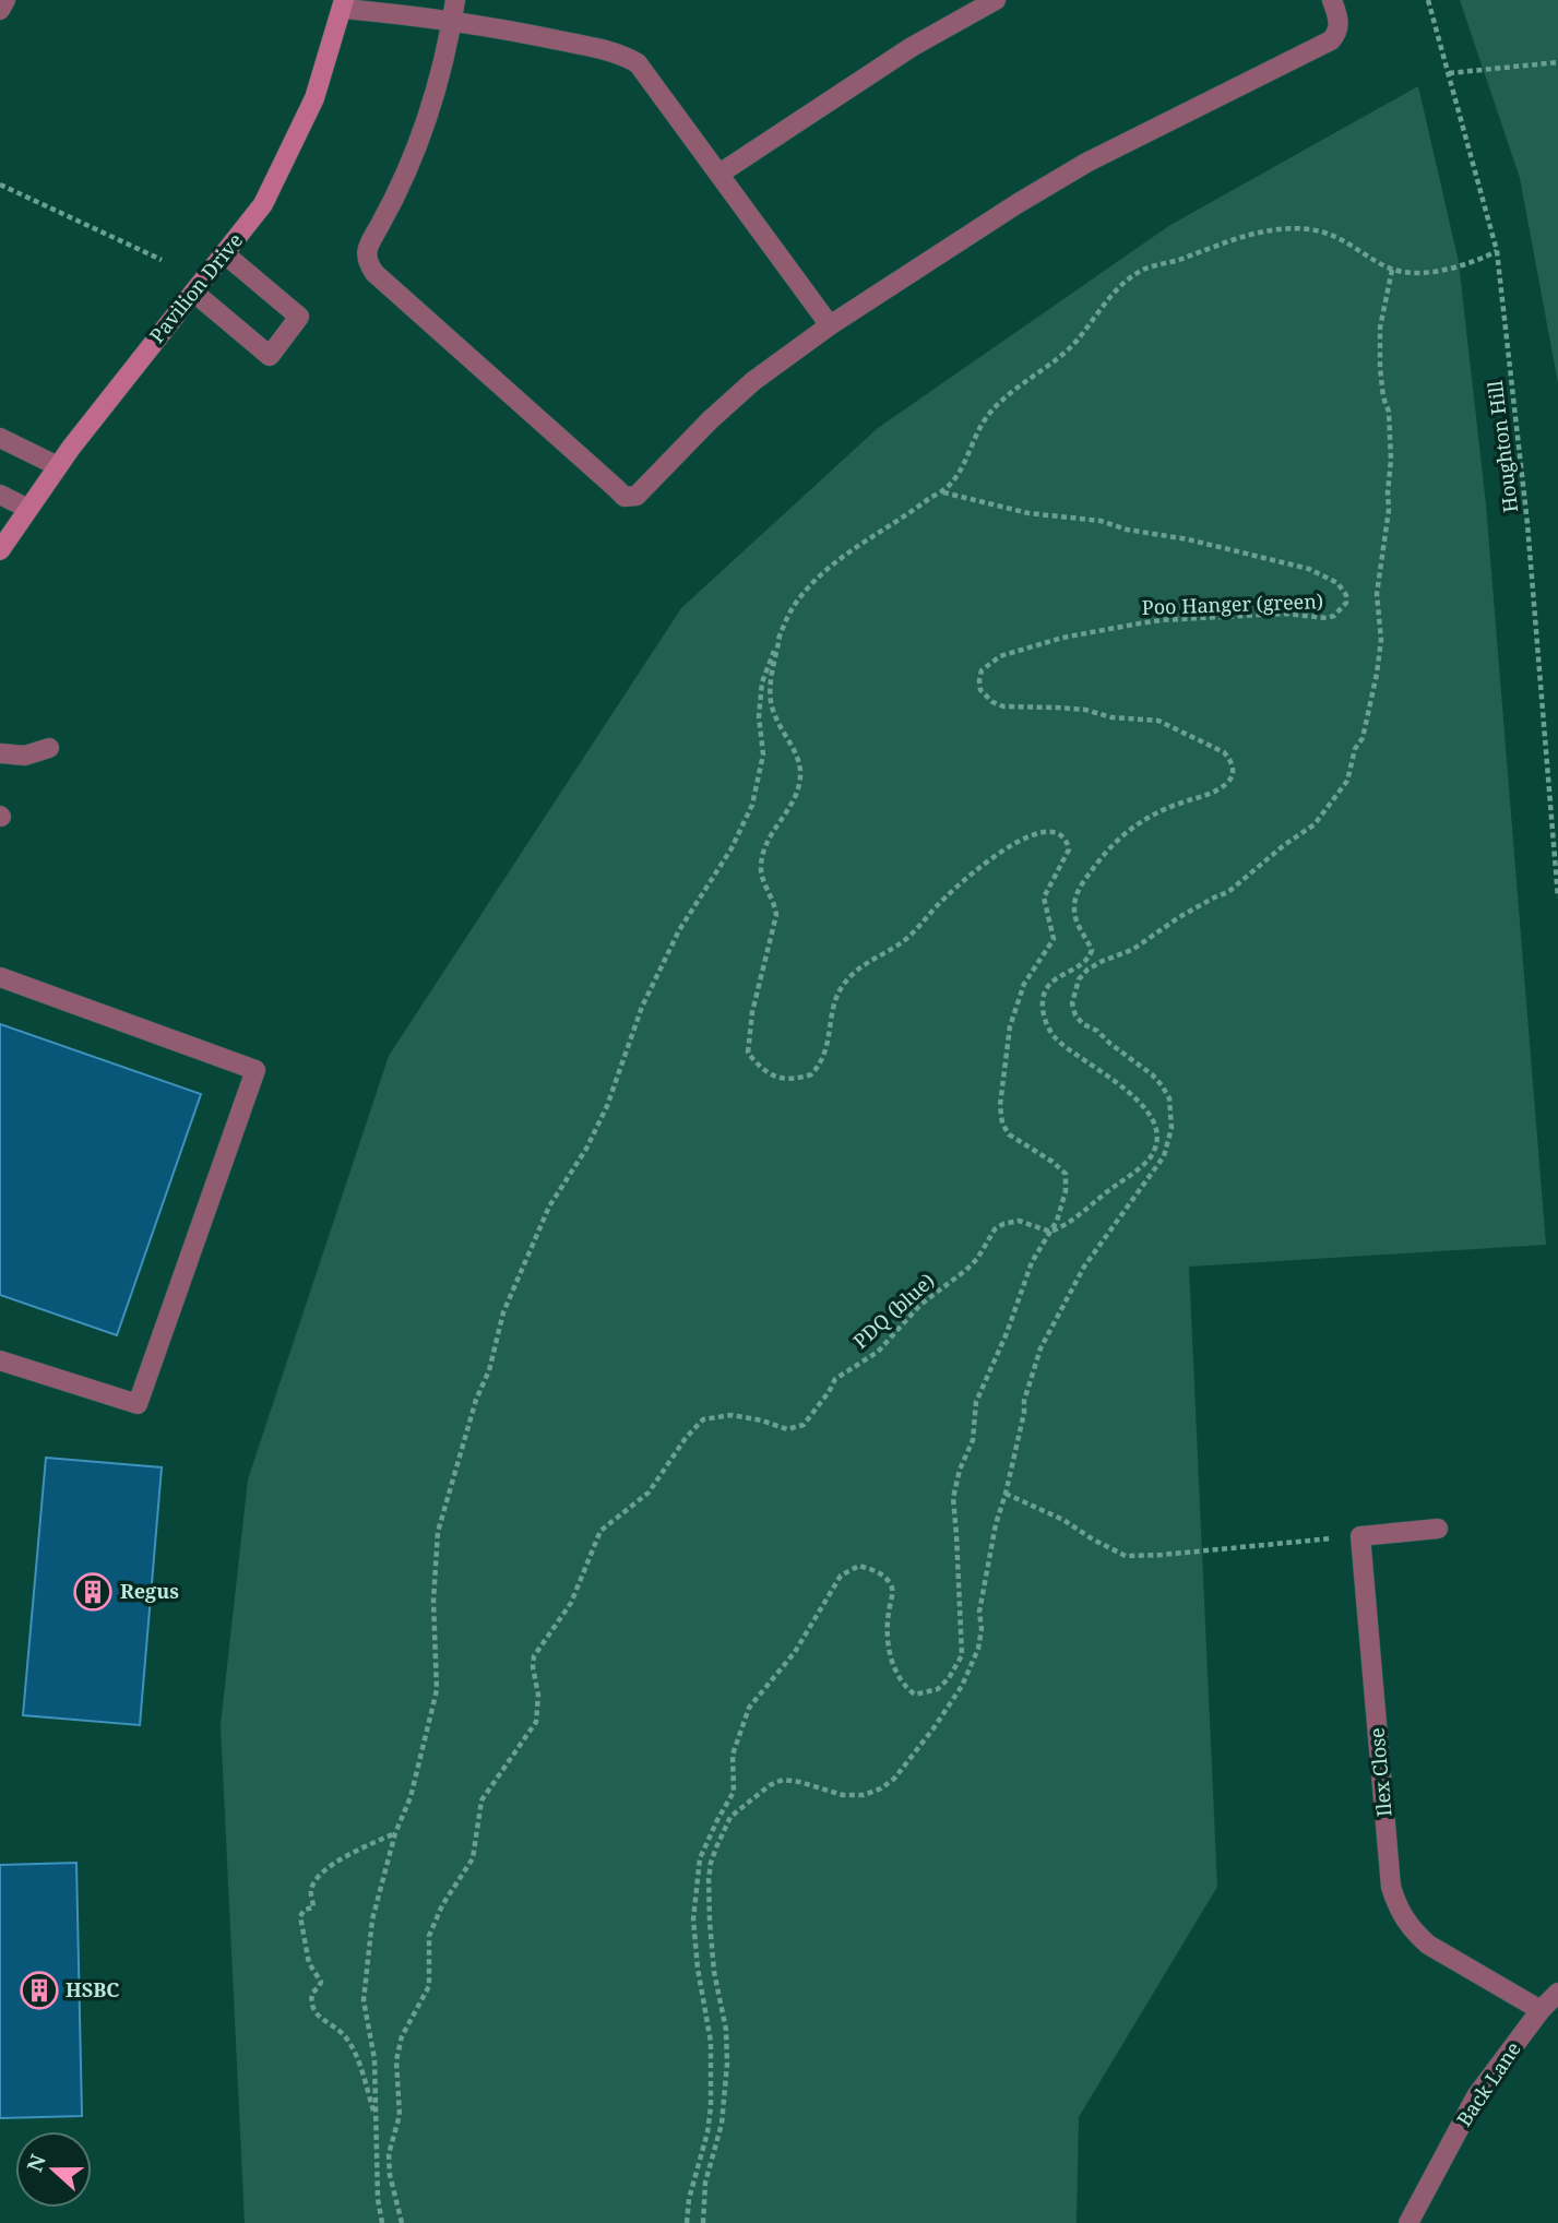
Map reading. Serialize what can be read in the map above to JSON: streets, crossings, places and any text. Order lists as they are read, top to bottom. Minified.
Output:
{"streets":{"street":["Pavilion Drive","Ilex Close","Back Lane"],"path":["Houghton Hill","Poo Hanger (green)","PDQ (blue)"]},"crossings":[["Poo Hanger (green)","PDQ (blue)"],["Ilex Close","Back Lane"]],"places":{"building":["Regus","HSBC"]},"north":"left"}
